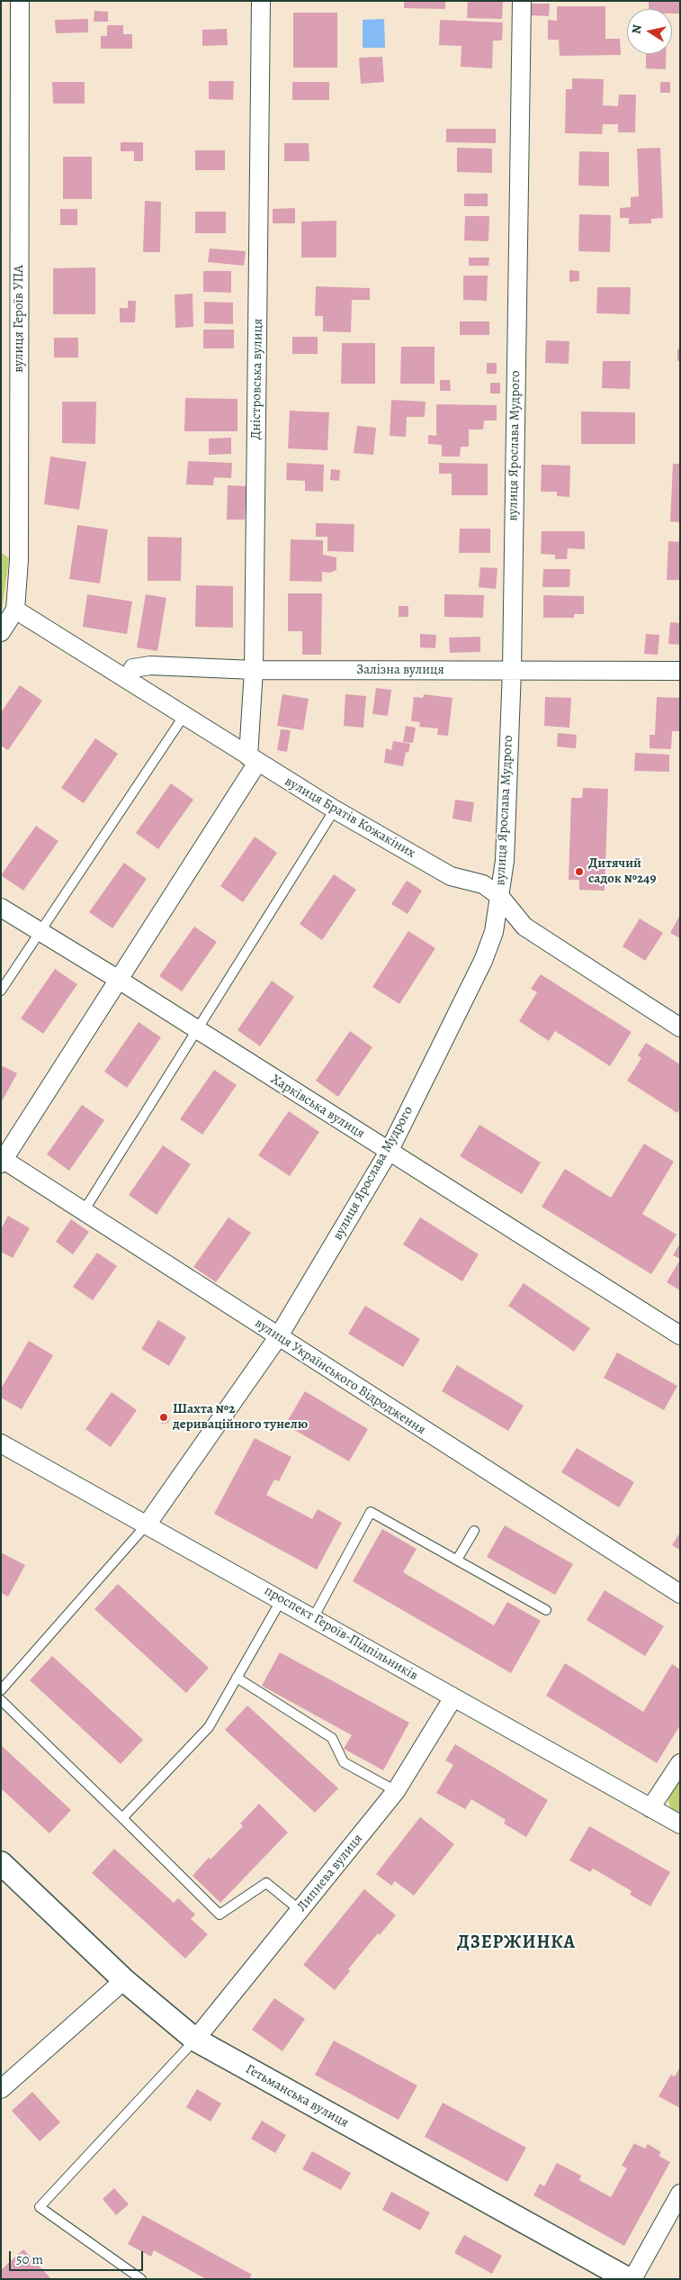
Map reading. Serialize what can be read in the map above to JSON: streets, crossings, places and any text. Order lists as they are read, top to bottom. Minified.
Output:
{"streets":{"street":["вулиця Героїв УПА","Дністровська вулиця","вулиця Ярослава Мудрого","Залізна вулиця","вулиця Братів Кожакіних","Харківська вулиця","вулиця Українського Відродження","проспект Героїв-Підпільників","Липнева вулиця","Гетьманська вулиця"]},"crossings":[["вулиця Героїв УПА","вулиця Братів Кожакіних"],["Дністровська вулиця","Залізна вулиця"],["Дністровська вулиця","вулиця Братів Кожакіних"],["вулиця Ярослава Мудрого","Залізна вулиця"],["вулиця Ярослава Мудрого","вулиця Братів Кожакіних"],["вулиця Ярослава Мудрого","Харківська вулиця"],["вулиця Ярослава Мудрого","вулиця Українського Відродження"],["вулиця Ярослава Мудрого","проспект Героїв-Підпільників"],["Залізна вулиця","вулиця Братів Кожакіних"],["проспект Героїв-Підпільників","Липнева вулиця"],["Липнева вулиця","Гетьманська вулиця"]],"districts":["ДЗЕРЖИНКА"],"places":["Дитячий садок №249","Шахта №2 дериваційного тунелю"],"scale_bar":"50 m","north":"left"}
